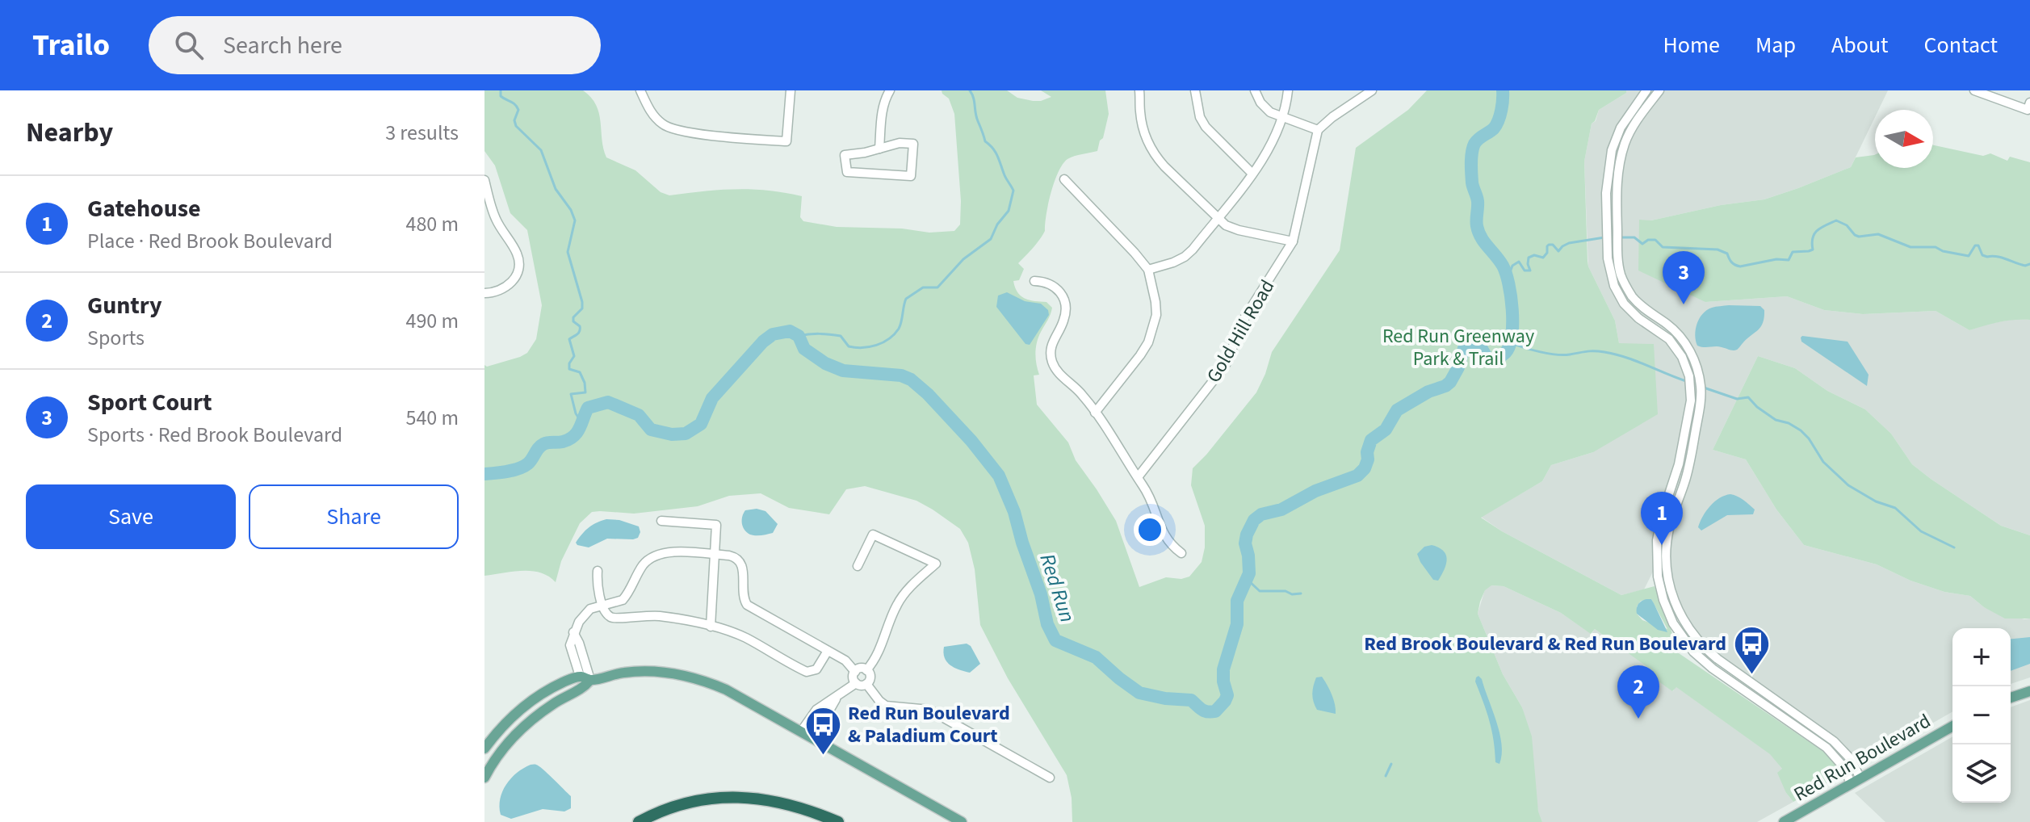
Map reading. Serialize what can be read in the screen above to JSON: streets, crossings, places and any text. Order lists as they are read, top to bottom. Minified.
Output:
{"streets":{"main road":["Red Run Boulevard"],"street":["Gold Hill Road"]},"water":["Red Run"],"parks":["Red Run Greenway Park & Trail"],"places":{"bus stop":["Red Brook Boulevard & Red Run Boulevard","Red Run Boulevard & Paladium Court"]},"north":"right","page":{"header":"Trailo","search":"Search here","nav":["Home","Map","About","Contact"],"heading":["Nearby","3 results"],"list":[{"mark":"1","name":"Gatehouse","note":"Place · Red Brook Boulevard","value":"480 m"},{"mark":"2","name":"Guntry","note":"Sports","value":"490 m"},{"mark":"3","name":"Sport Court","note":"Sports · Red Brook Boulevard","value":"540 m"}],"pins":["3","1","2"],"buttons":["Save","Share"],"map_buttons":["+","−"]}}
